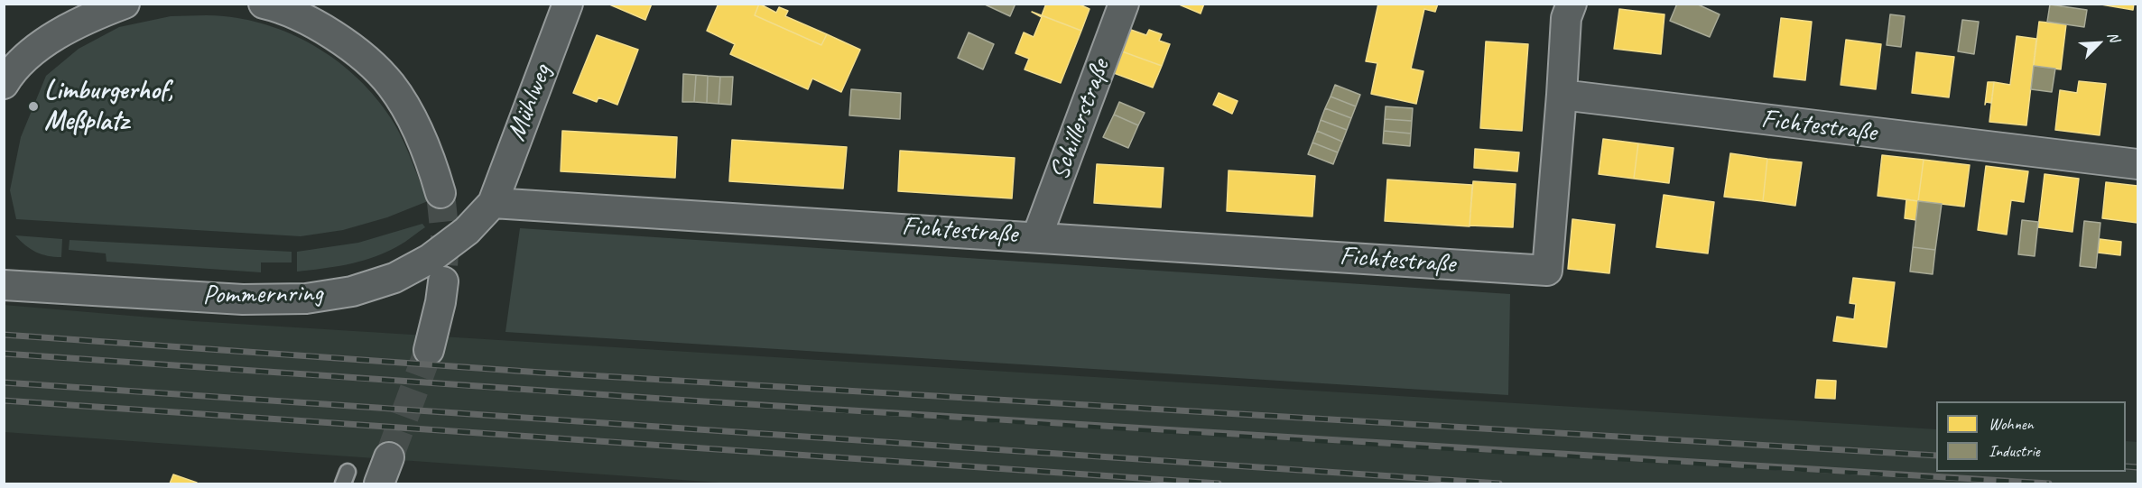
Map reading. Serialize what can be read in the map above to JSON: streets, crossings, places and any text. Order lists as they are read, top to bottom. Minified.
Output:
{"streets":{"street":["Mühlweg","Schillerstraße","Fichtestraße","Pommernring"]},"crossings":[["Mühlweg","Fichtestraße"],["Mühlweg","Pommernring"],["Schillerstraße","Fichtestraße"],["Fichtestraße","Pommernring"]],"places":["Limburgerhof, Meßplatz"],"legend":["Wohnen","Industrie"],"north":"top right"}
